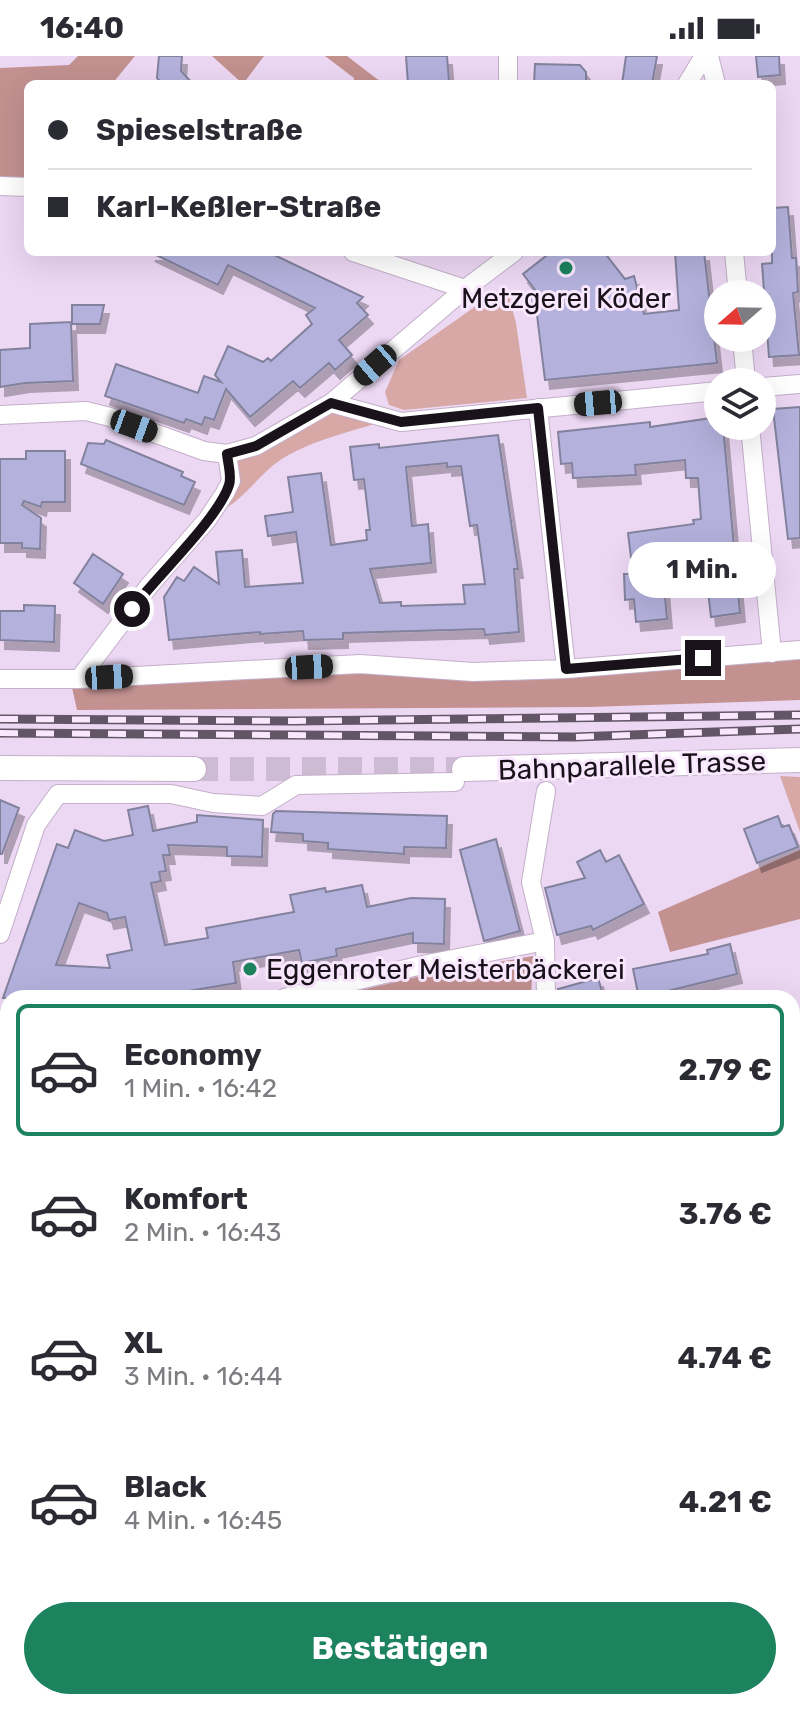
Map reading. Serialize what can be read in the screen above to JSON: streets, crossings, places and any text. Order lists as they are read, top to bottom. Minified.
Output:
{"streets":{"main road":["Bahnparallele Trasse"]},"places":["Metzgerei Köder","Eggenroter Meisterbäckerei"],"north":"left","page":{"status":"16:40","banner":["Spieselstraße","Karl-Keßler-Straße"],"bubble":"1 Min.","list":[{"name":"Economy","note":"1 Min. · 16:42","value":"2.79 €"},{"name":"Komfort","note":"2 Min. · 16:43","value":"3.76 €"},{"name":"XL","note":"3 Min. · 16:44","value":"4.74 €"},{"name":"Black","note":"4 Min. · 16:45","value":"4.21 €"}],"buttons":"Bestätigen"}}
